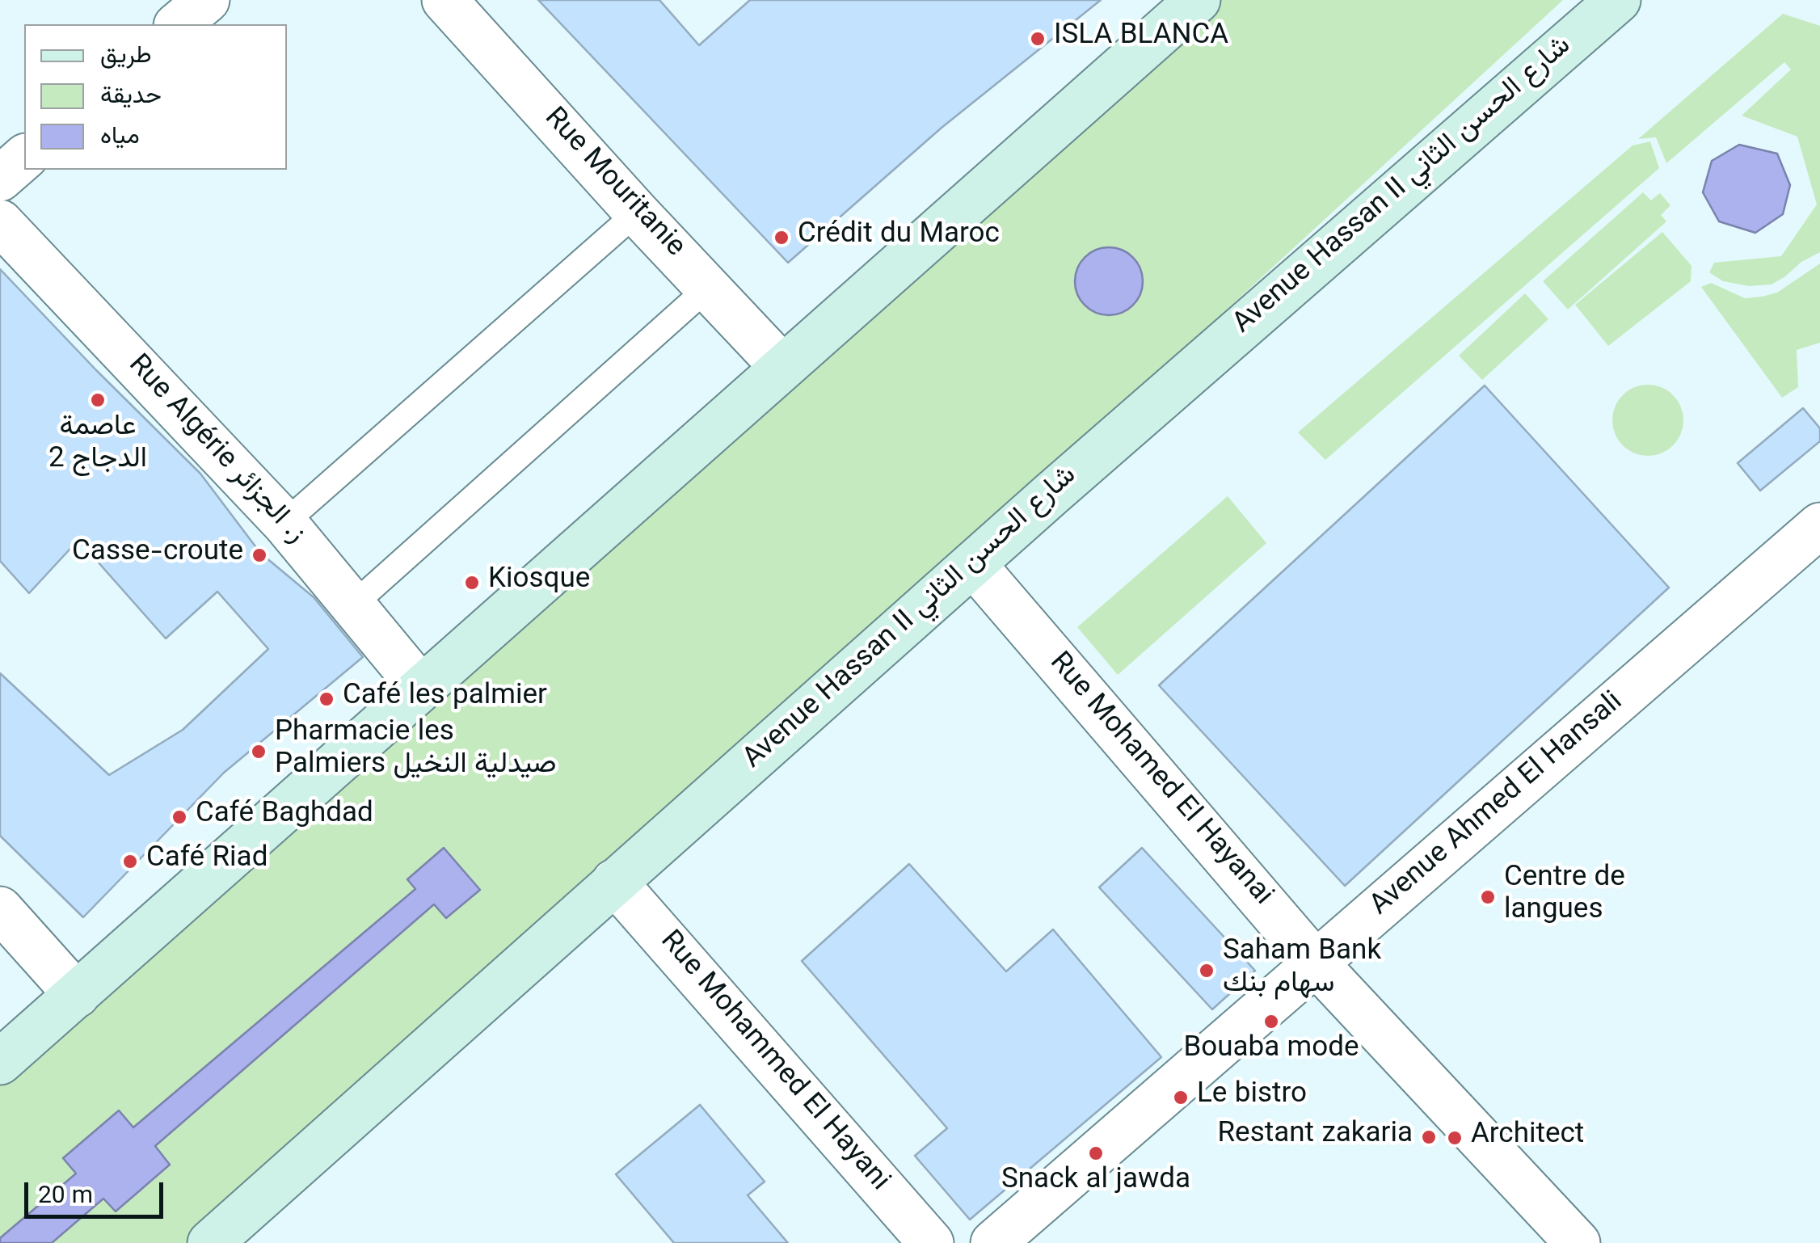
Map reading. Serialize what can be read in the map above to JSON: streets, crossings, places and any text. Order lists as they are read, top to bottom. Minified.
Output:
{"streets":{"main road":["Avenue Hassan II شارع الحسن الثاني"],"street":["Rue Mouritanie","Rue Algérie ز. الجزائر","Rue Mohamed El Hayanai","Avenue Ahmed El Hansali","Rue Mohammed El Hayani"]},"crossings":[["Avenue Hassan II شارع الحسن الثاني","Rue Mohamed El Hayanai"],["Avenue Hassan II شارع الحسن الثاني","Rue Mohammed El Hayani"],["Rue Mohamed El Hayanai","Avenue Ahmed El Hansali"]],"places":["ISLA BLANCA","Crédit du Maroc","عاصمة الدجاج 2","Casse-croute","Kiosque","Café les palmier","Pharmacie les Palmiers صيدلية النخيل","Café Baghdad","Café Riad","Centre de langues","Saham Bank سهام بنك","Bouaba mode","Le bistro","Restant zakaria","Architect","Snack al jawda"],"legend":["طريق","حديقة","مياه"],"scale_bar":"20 m"}
